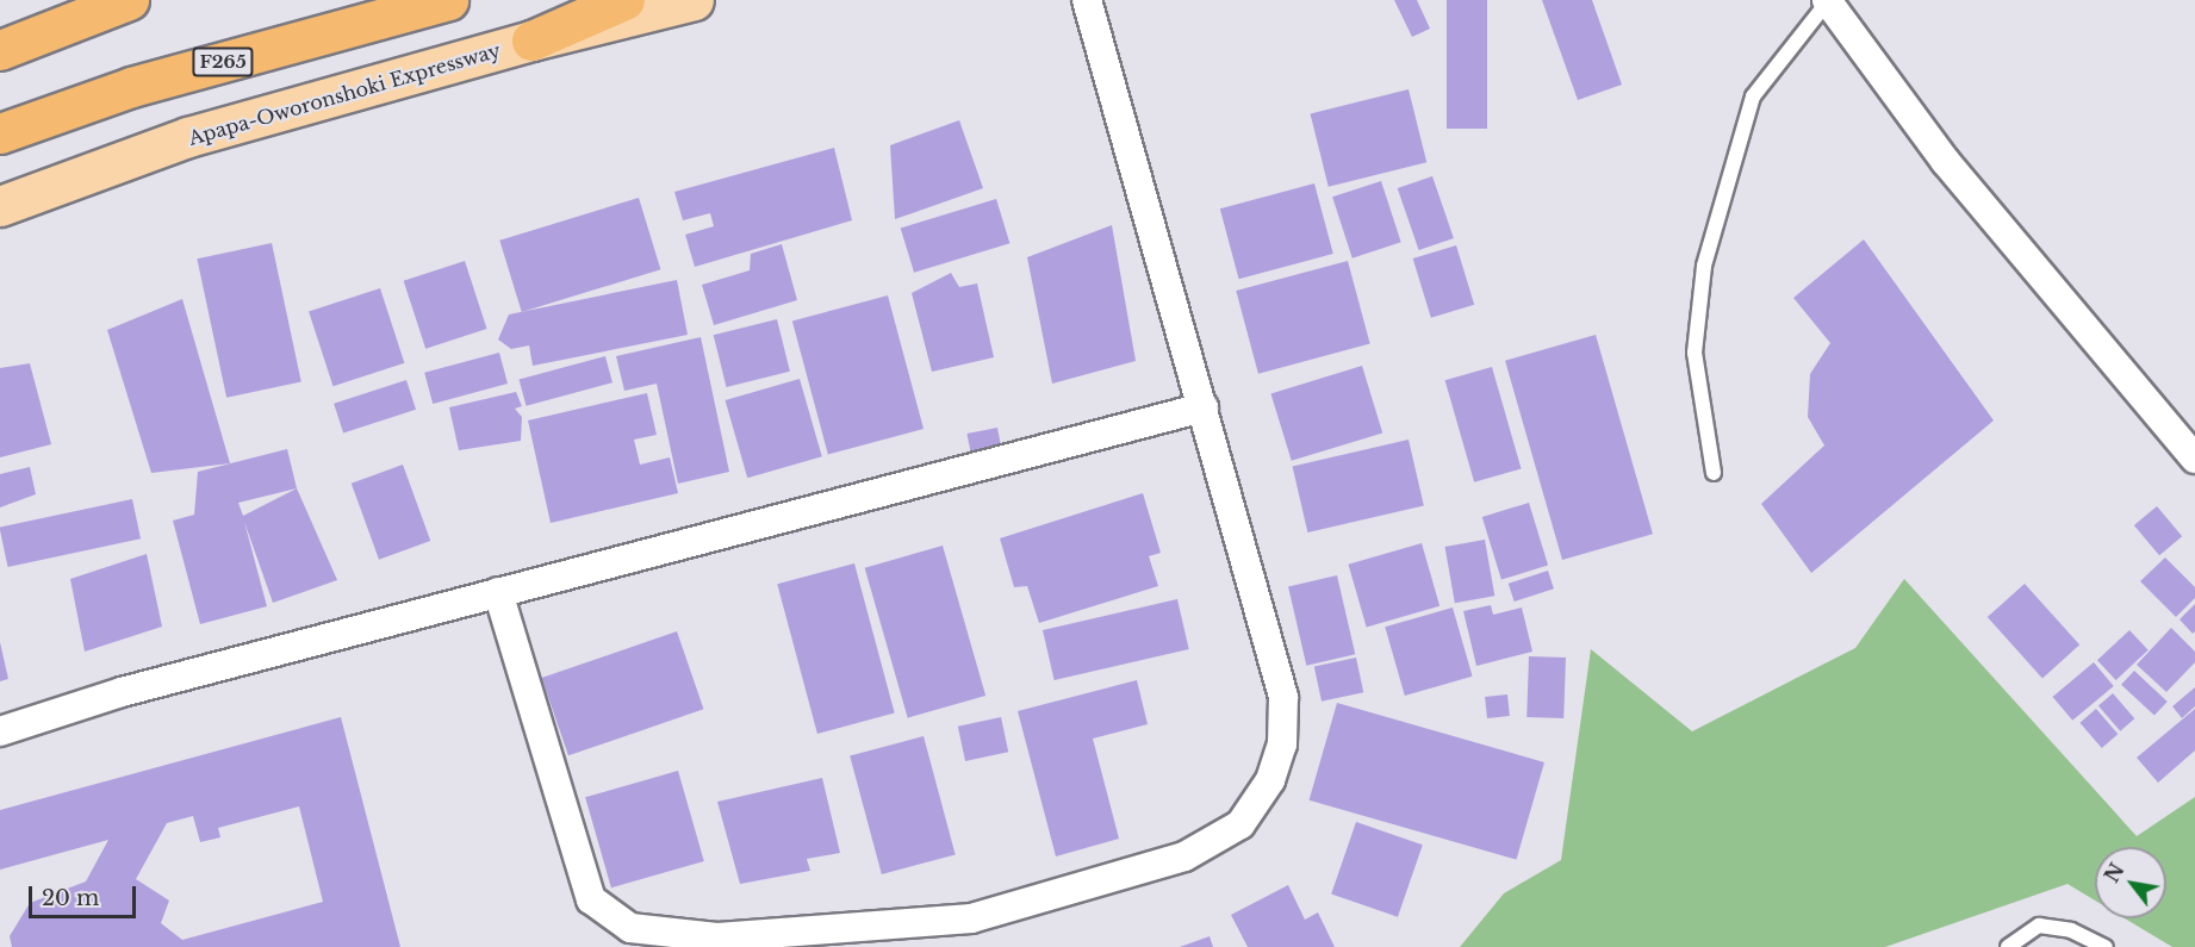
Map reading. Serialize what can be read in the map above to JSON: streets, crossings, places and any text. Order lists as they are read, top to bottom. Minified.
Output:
{"streets":{"highway":["F265"],"main road":["Apapa-Oworonshoki Expressway"]},"scale_bar":"20 m","north":"top left"}
